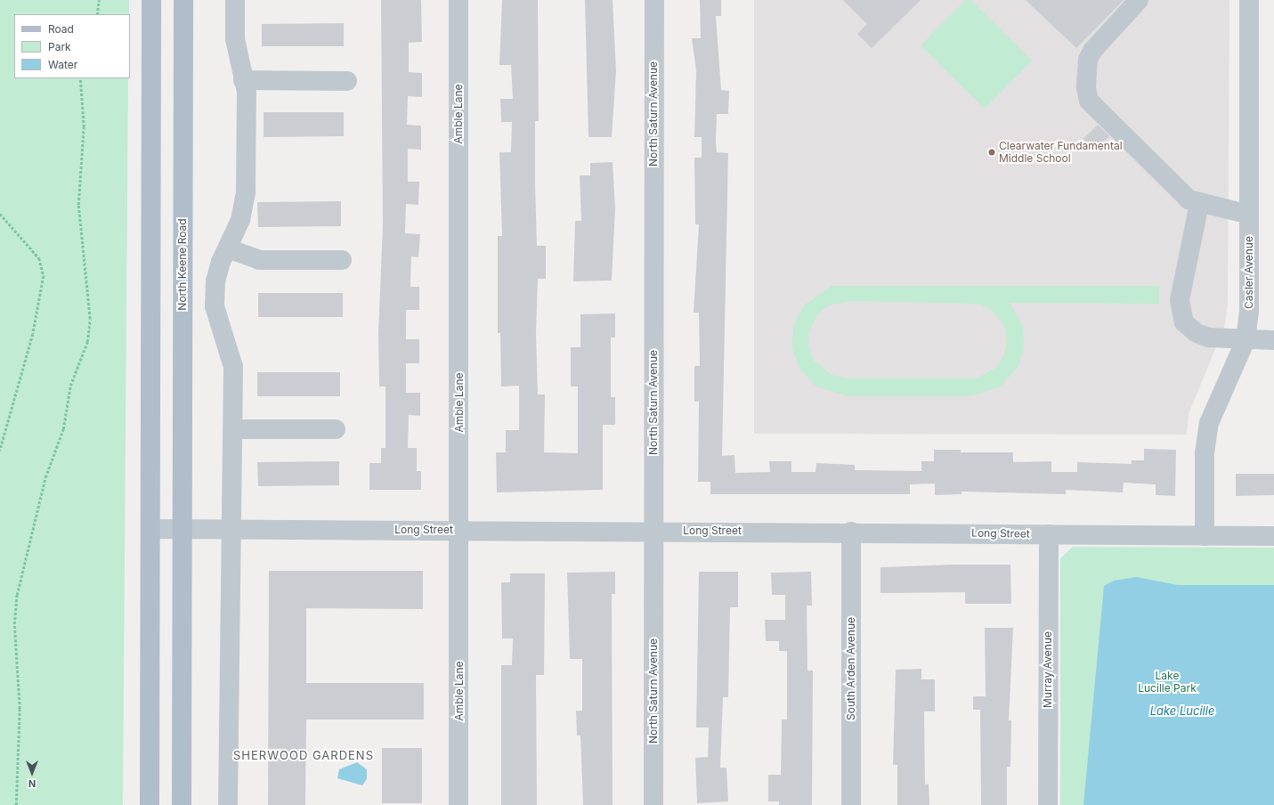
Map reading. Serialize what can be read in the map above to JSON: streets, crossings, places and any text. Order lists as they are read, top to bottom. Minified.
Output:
{"streets":{"main road":["North Keene Road"],"street":["Amble Lane","North Saturn Avenue","Casler Avenue","Long Street","South Arden Avenue","Murray Avenue"]},"crossings":[["Amble Lane","Long Street"],["North Saturn Avenue","Long Street"],["North Keene Road","Long Street"],["Casler Avenue","Long Street"],["Long Street","South Arden Avenue"],["Long Street","Murray Avenue"]],"districts":["SHERWOOD GARDENS"],"water":["Lake Lucille"],"parks":["Lake Lucille Park"],"places":["Clearwater Fundamental Middle School"],"legend":["Road","Park","Water"],"north":"bottom"}
